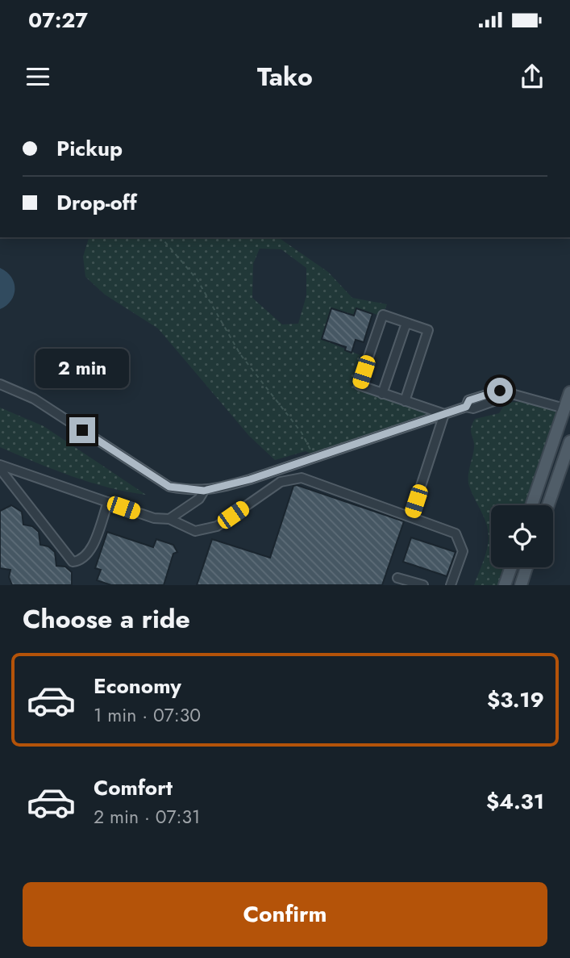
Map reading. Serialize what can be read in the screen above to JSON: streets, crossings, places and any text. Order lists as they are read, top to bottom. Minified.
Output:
{"page":{"status":"07:27","header":"Tako","banner":["Pickup","Drop-off"],"bubble":"2 min","heading":"Choose a ride","list":[{"name":"Economy","note":"1 min · 07:30","value":"$3.19"},{"name":"Comfort","note":"2 min · 07:31","value":"$4.31"}],"buttons":"Confirm"}}
